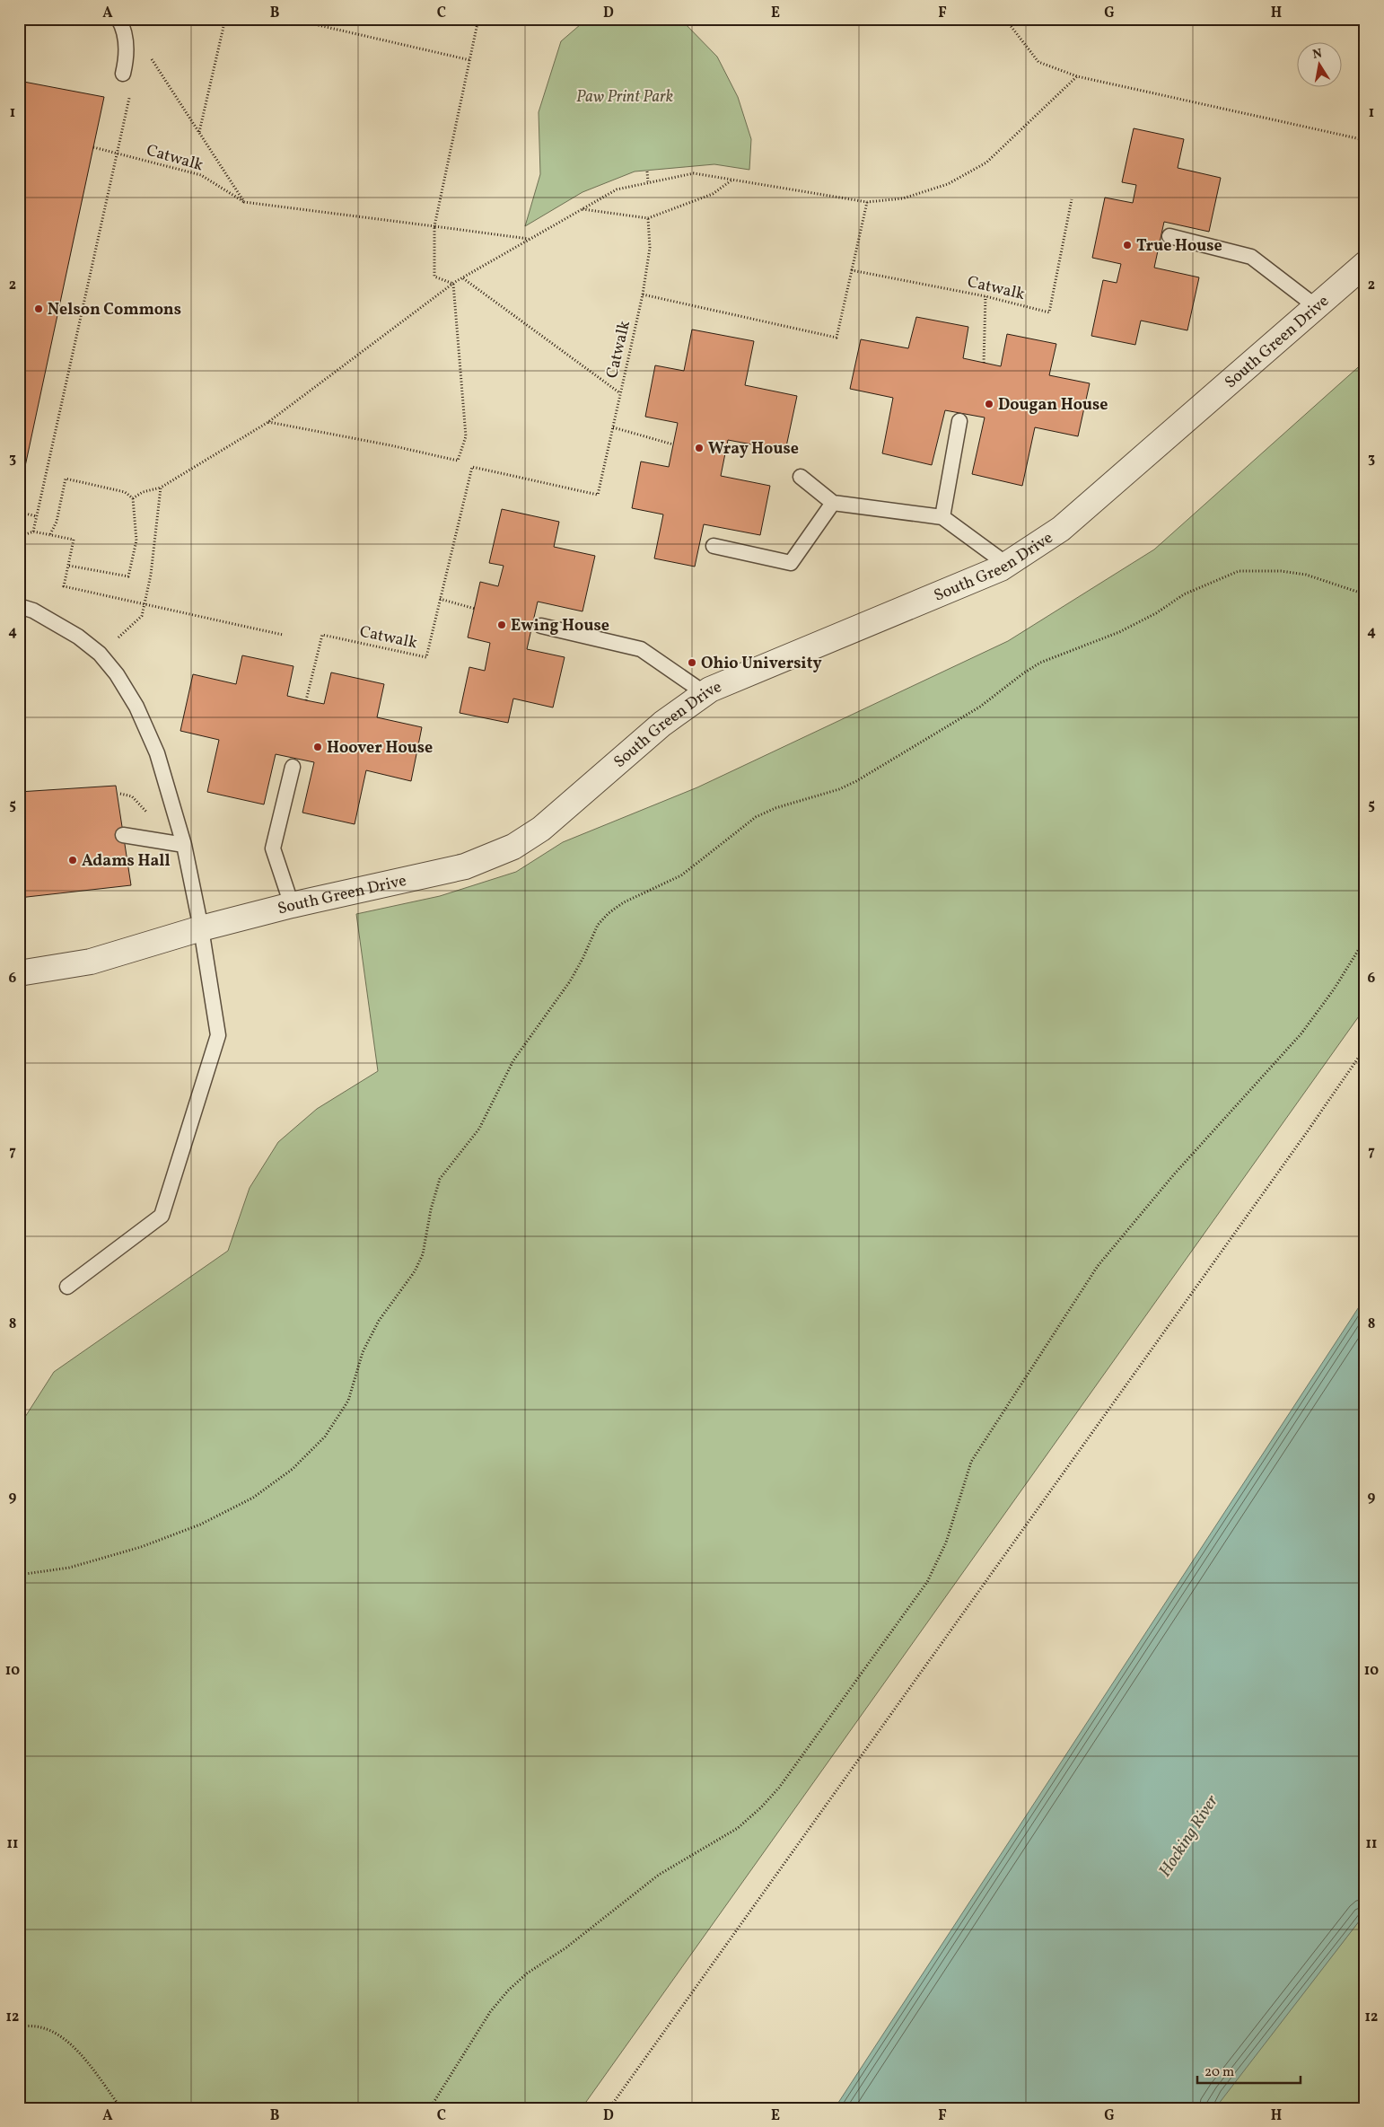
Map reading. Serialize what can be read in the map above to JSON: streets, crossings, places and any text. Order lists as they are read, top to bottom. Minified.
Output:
{"streets":{"street":["South Green Drive"],"path":["Catwalk"]},"water":["Hocking River"],"parks":["Paw Print Park"],"places":["True House","Nelson Commons","Dougan House","Wray House","Ewing House","Ohio University","Hoover House","Adams Hall"],"scale_bar":"20 m","north":"top","grid":{"columns":["A","B","C","D","E","F","G","H"],"rows":["1","2","3","4","5","6","7","8","9","10","11","12"]}}
